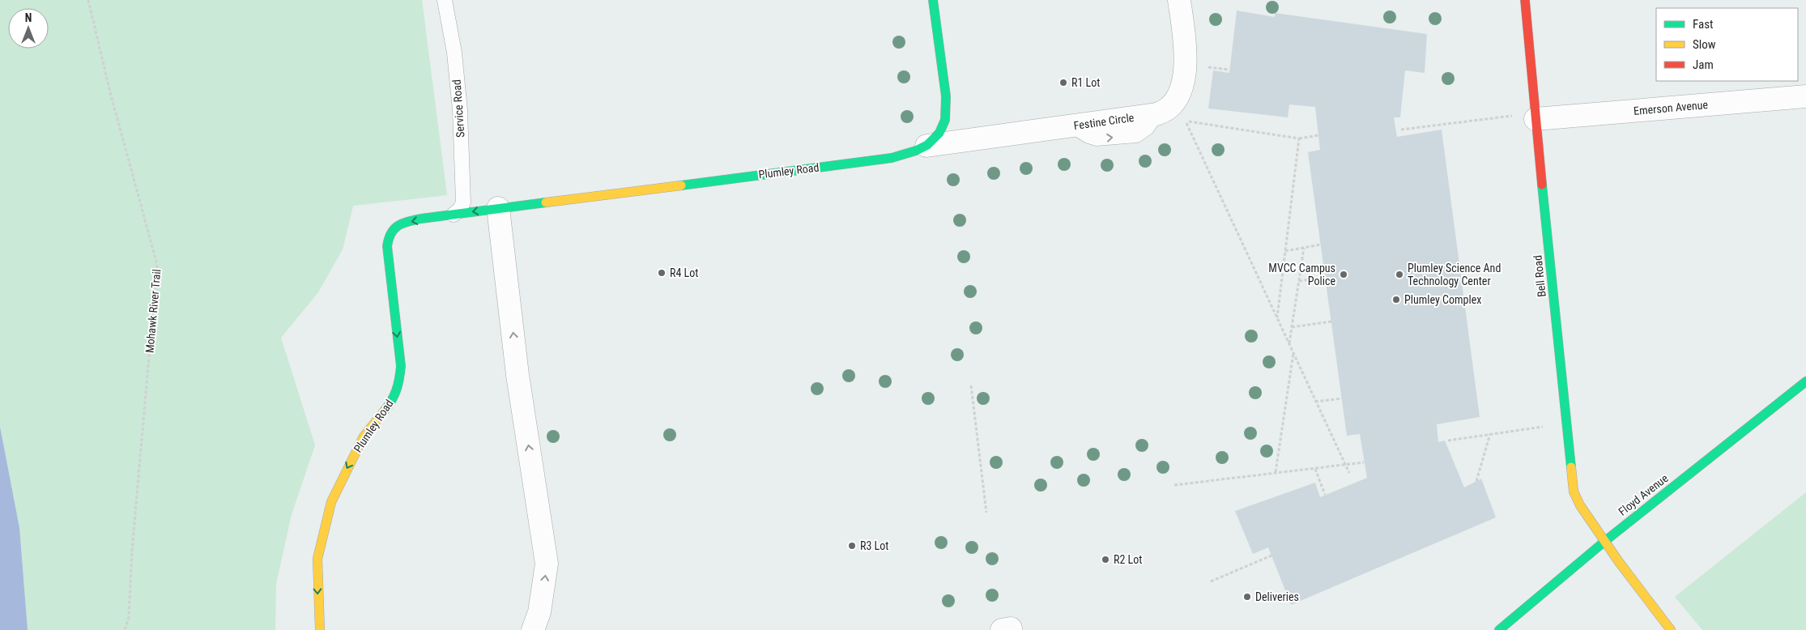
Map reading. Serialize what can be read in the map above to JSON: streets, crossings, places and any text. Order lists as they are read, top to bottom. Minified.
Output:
{"streets":{"street":["Emerson Avenue","Festine Circle","Plumley Road","Bell Road","Floyd Avenue"],"lane":["Service Road"],"path":["Mohawk River Trail"]},"crossings":[["Emerson Avenue","Bell Road"],["Service Road","Plumley Road"],["Festine Circle","Plumley Road"],["Bell Road","Floyd Avenue"]],"one_way":["Plumley Road"],"places":["R1 Lot","R4 Lot","MVCC Campus Police","Plumley Science And Technology Center","Plumley Complex","R3 Lot","R2 Lot","Deliveries"],"legend":["Fast","Slow","Jam"],"north":"top"}
